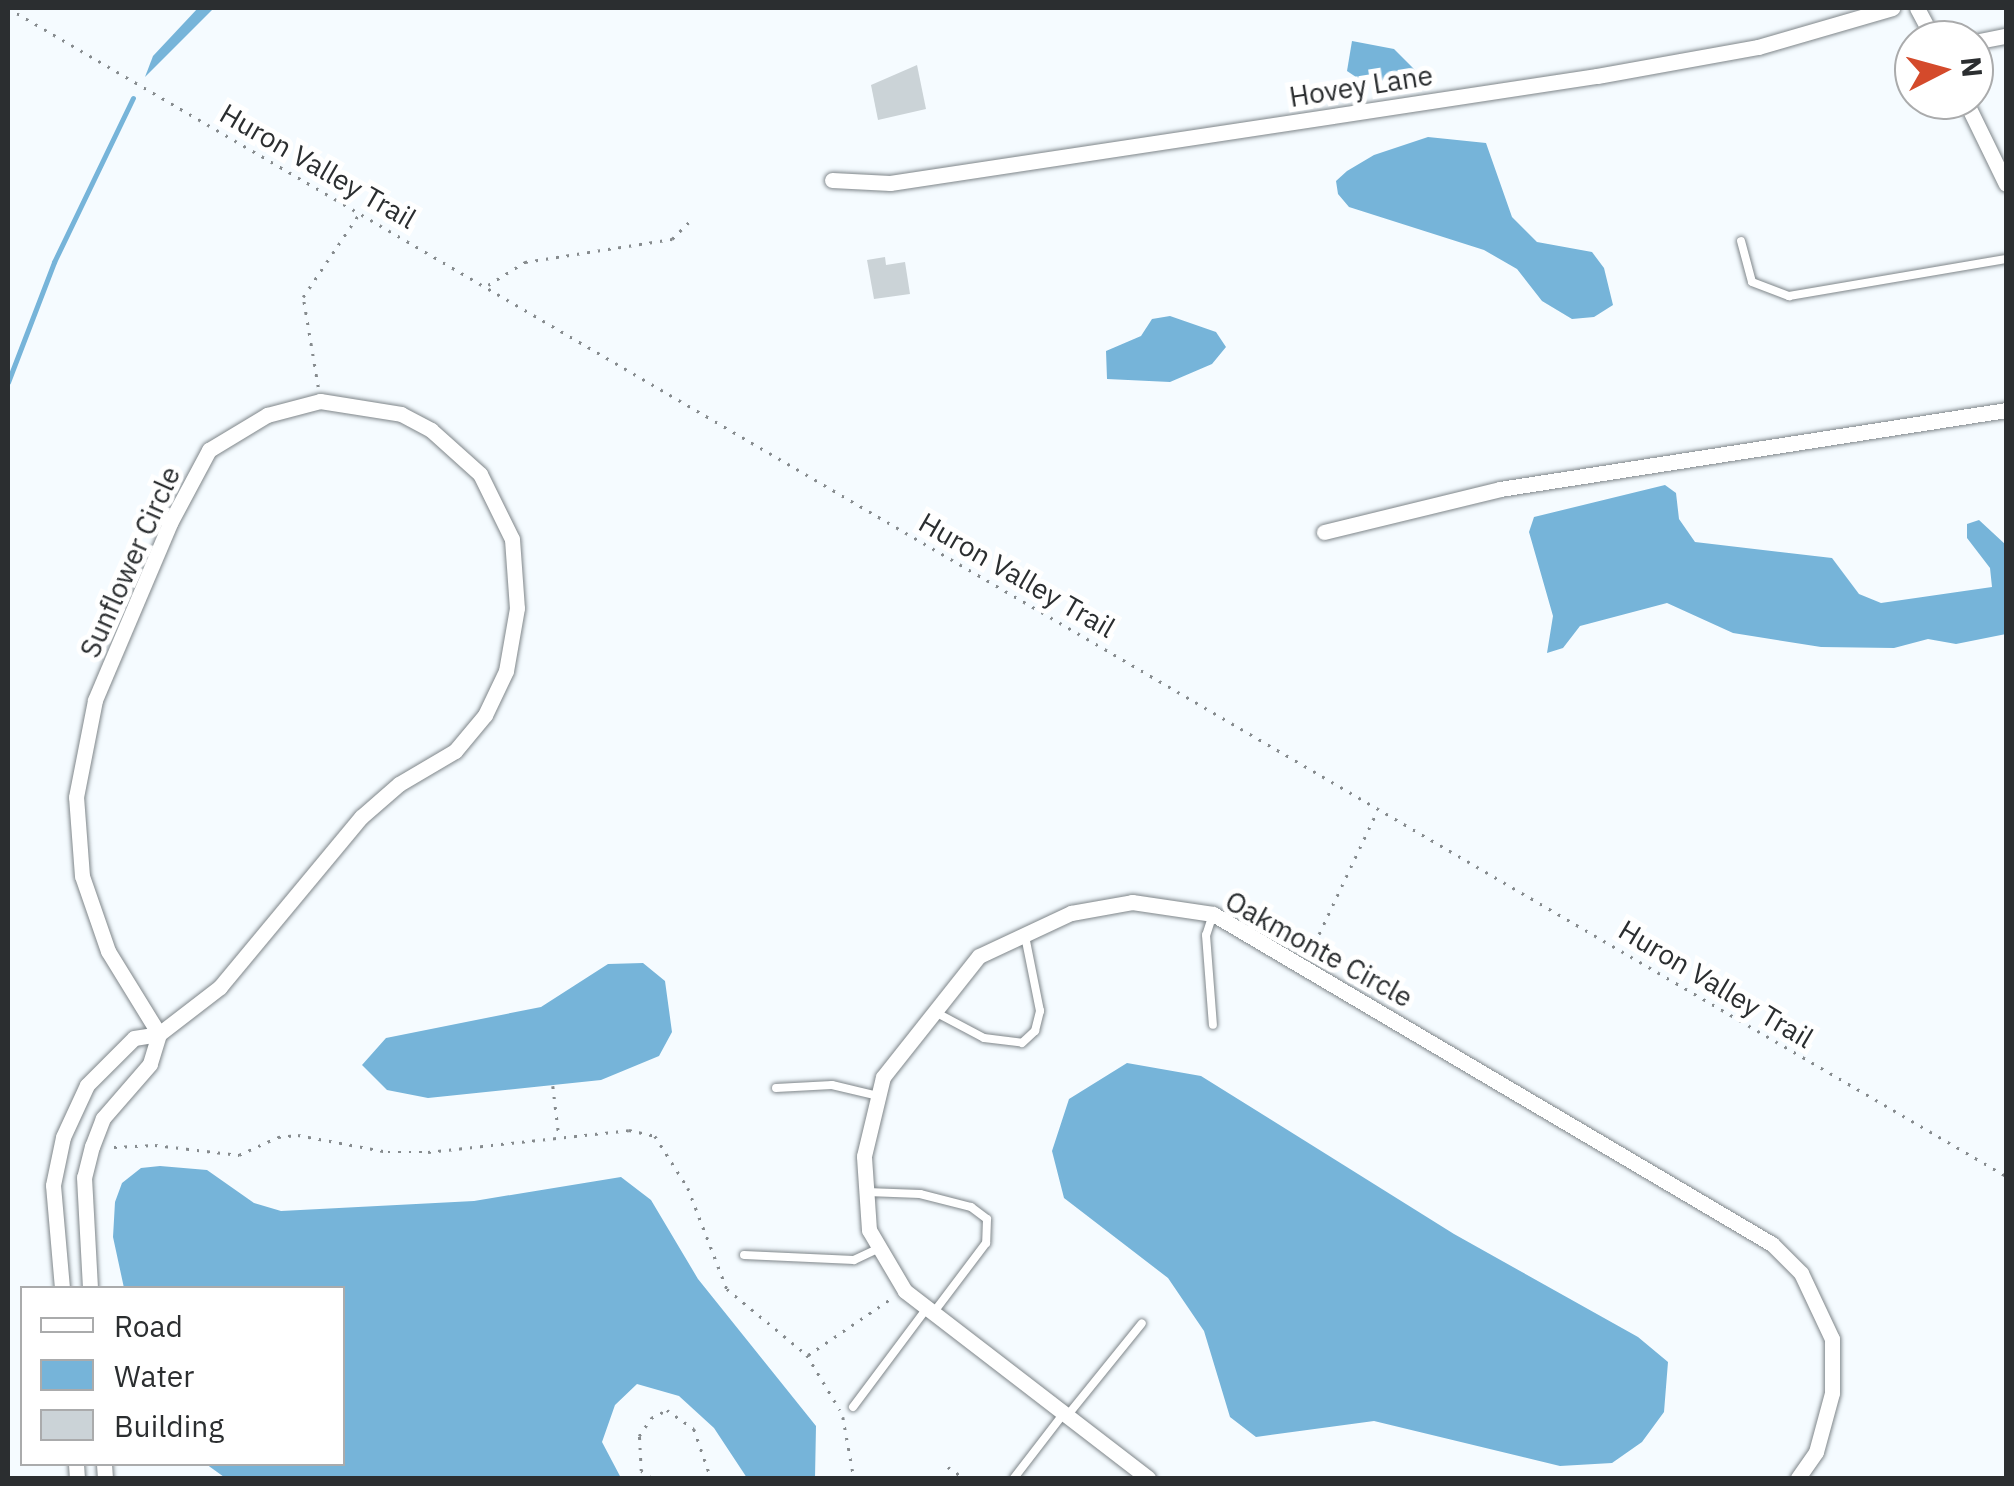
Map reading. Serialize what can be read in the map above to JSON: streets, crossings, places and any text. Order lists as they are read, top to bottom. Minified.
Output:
{"streets":{"street":["Hovey Lane","Sunflower Circle","Oakmonte Circle"],"path":["Huron Valley Trail"]},"legend":["Road","Water","Building"],"north":"right"}
